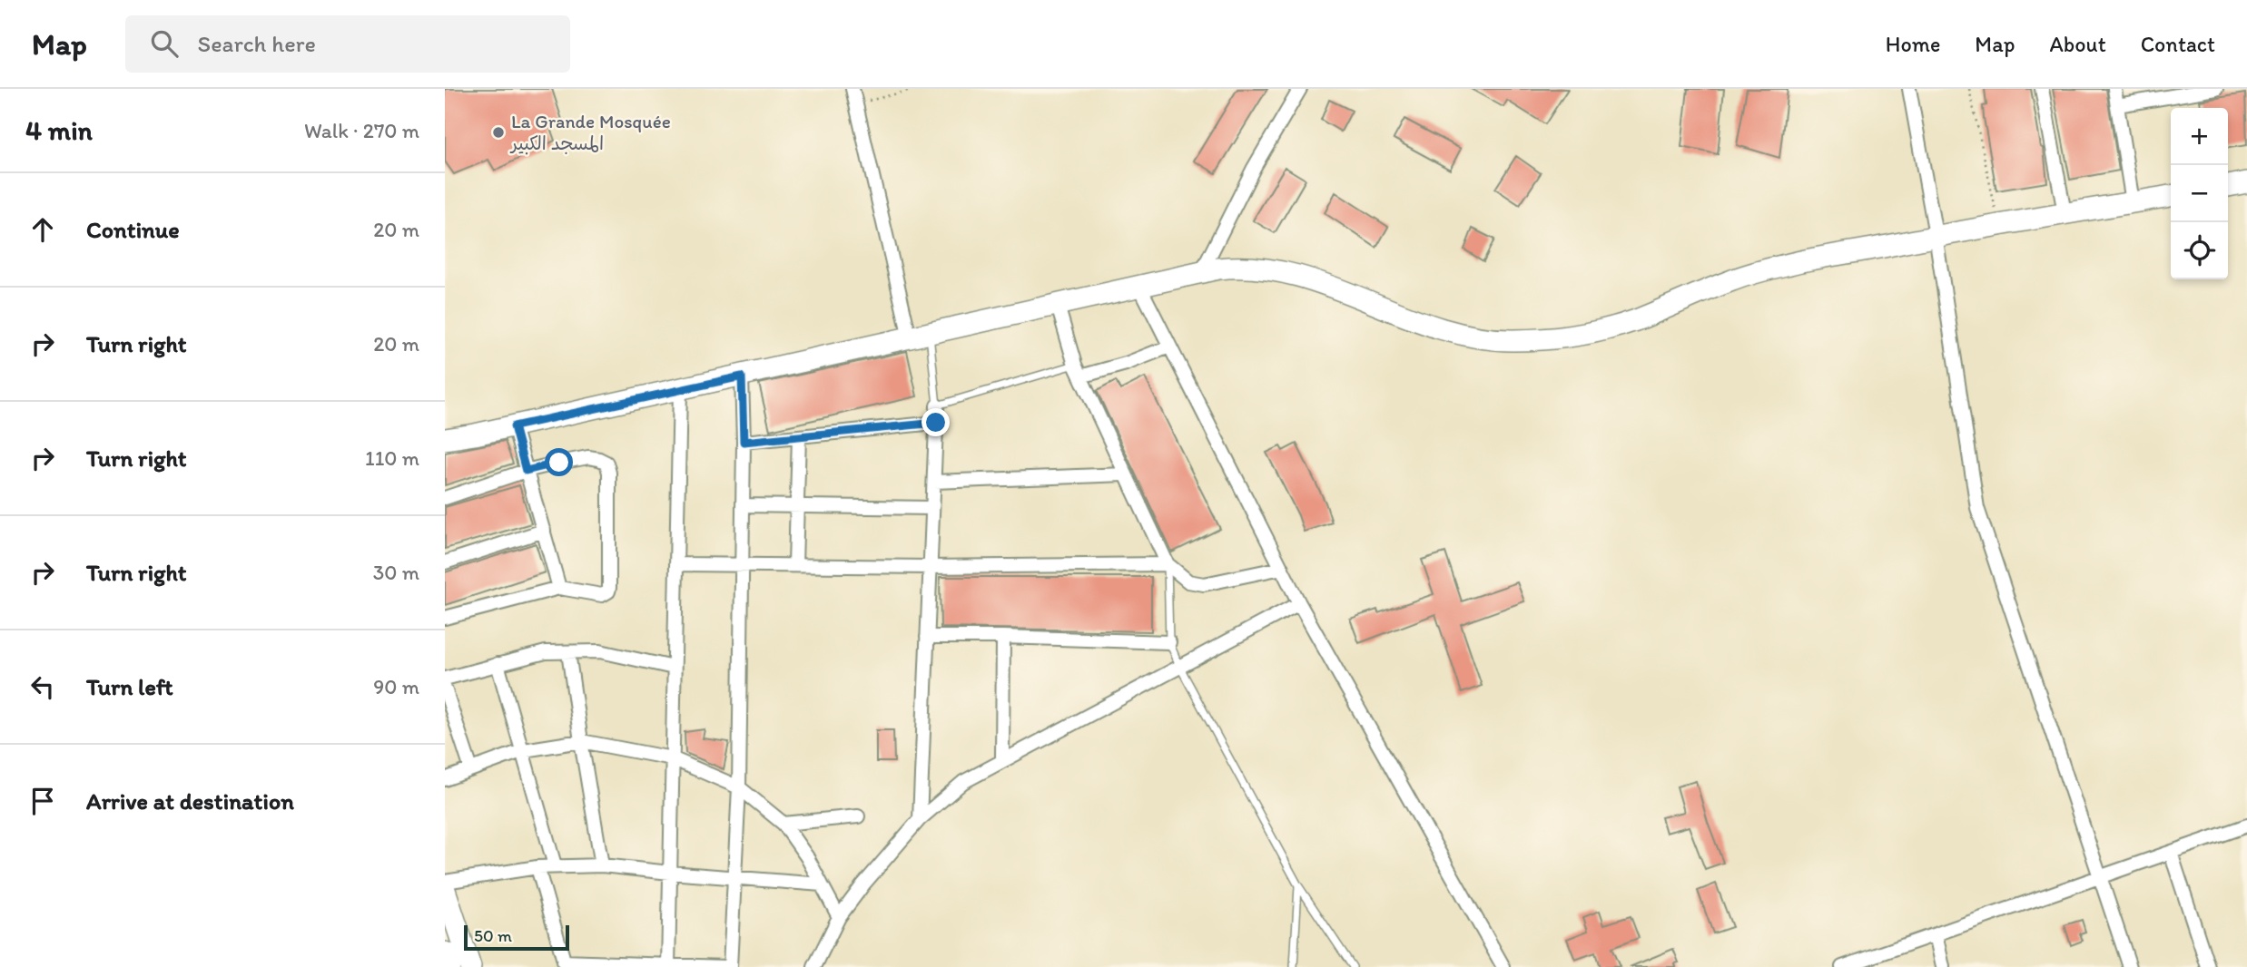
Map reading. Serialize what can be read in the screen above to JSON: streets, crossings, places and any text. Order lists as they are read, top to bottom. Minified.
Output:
{"places":["La Grande Mosquée المسجد الكبير"],"scale_bar":"50 m","page":{"header":"Map","search":"Search here","nav":["Home","Map","About","Contact"],"heading":["4 min","Walk · 270 m"],"map_buttons":["+","−"],"list":[["Continue","20 m"],["Turn right","20 m"],["Turn right","110 m"],["Turn right","30 m"],["Turn left","90 m"],"Arrive at destination"],"scale":"50 m"}}
